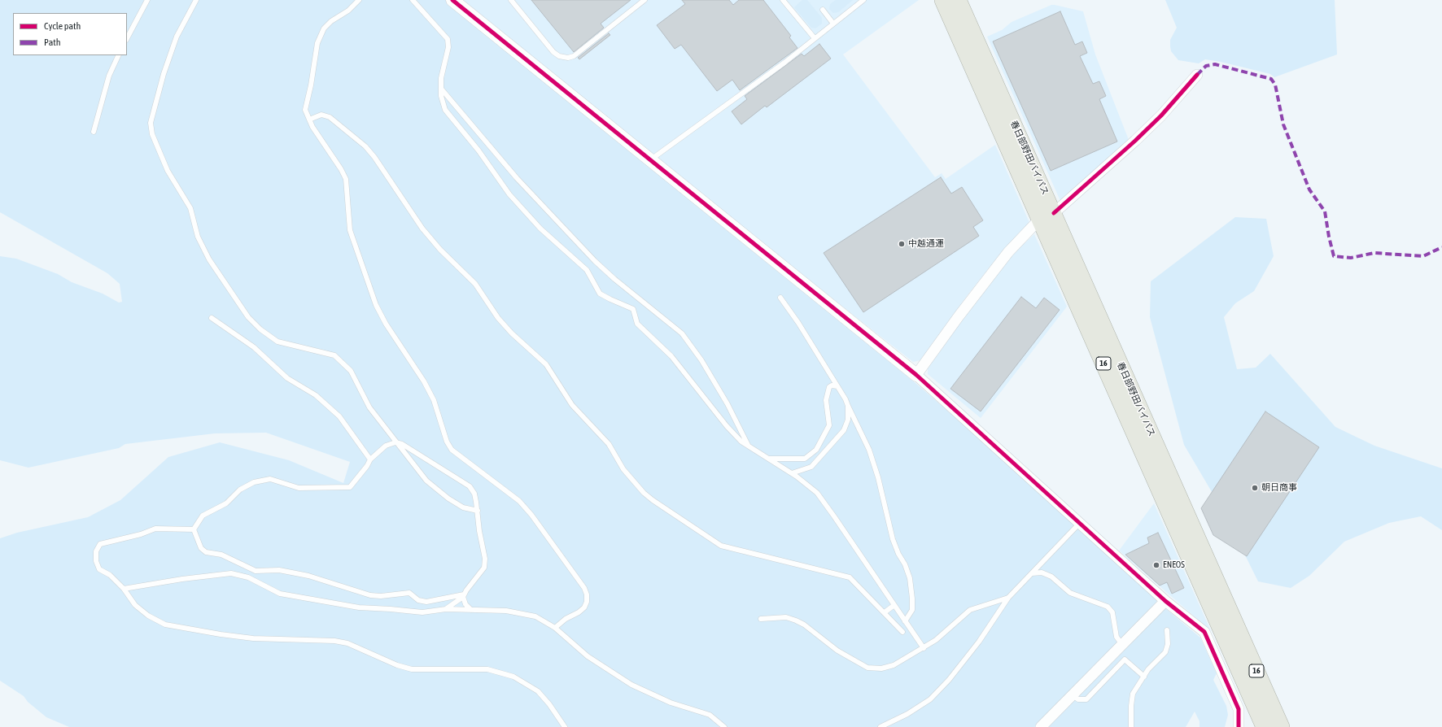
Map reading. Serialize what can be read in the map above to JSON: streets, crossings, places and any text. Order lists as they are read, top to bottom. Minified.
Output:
{"streets":{"highway":["春日部野田バイパス","16"]},"places":["中越通運","朝日商事","ENEOS"],"legend":["Cycle path","Path"]}
